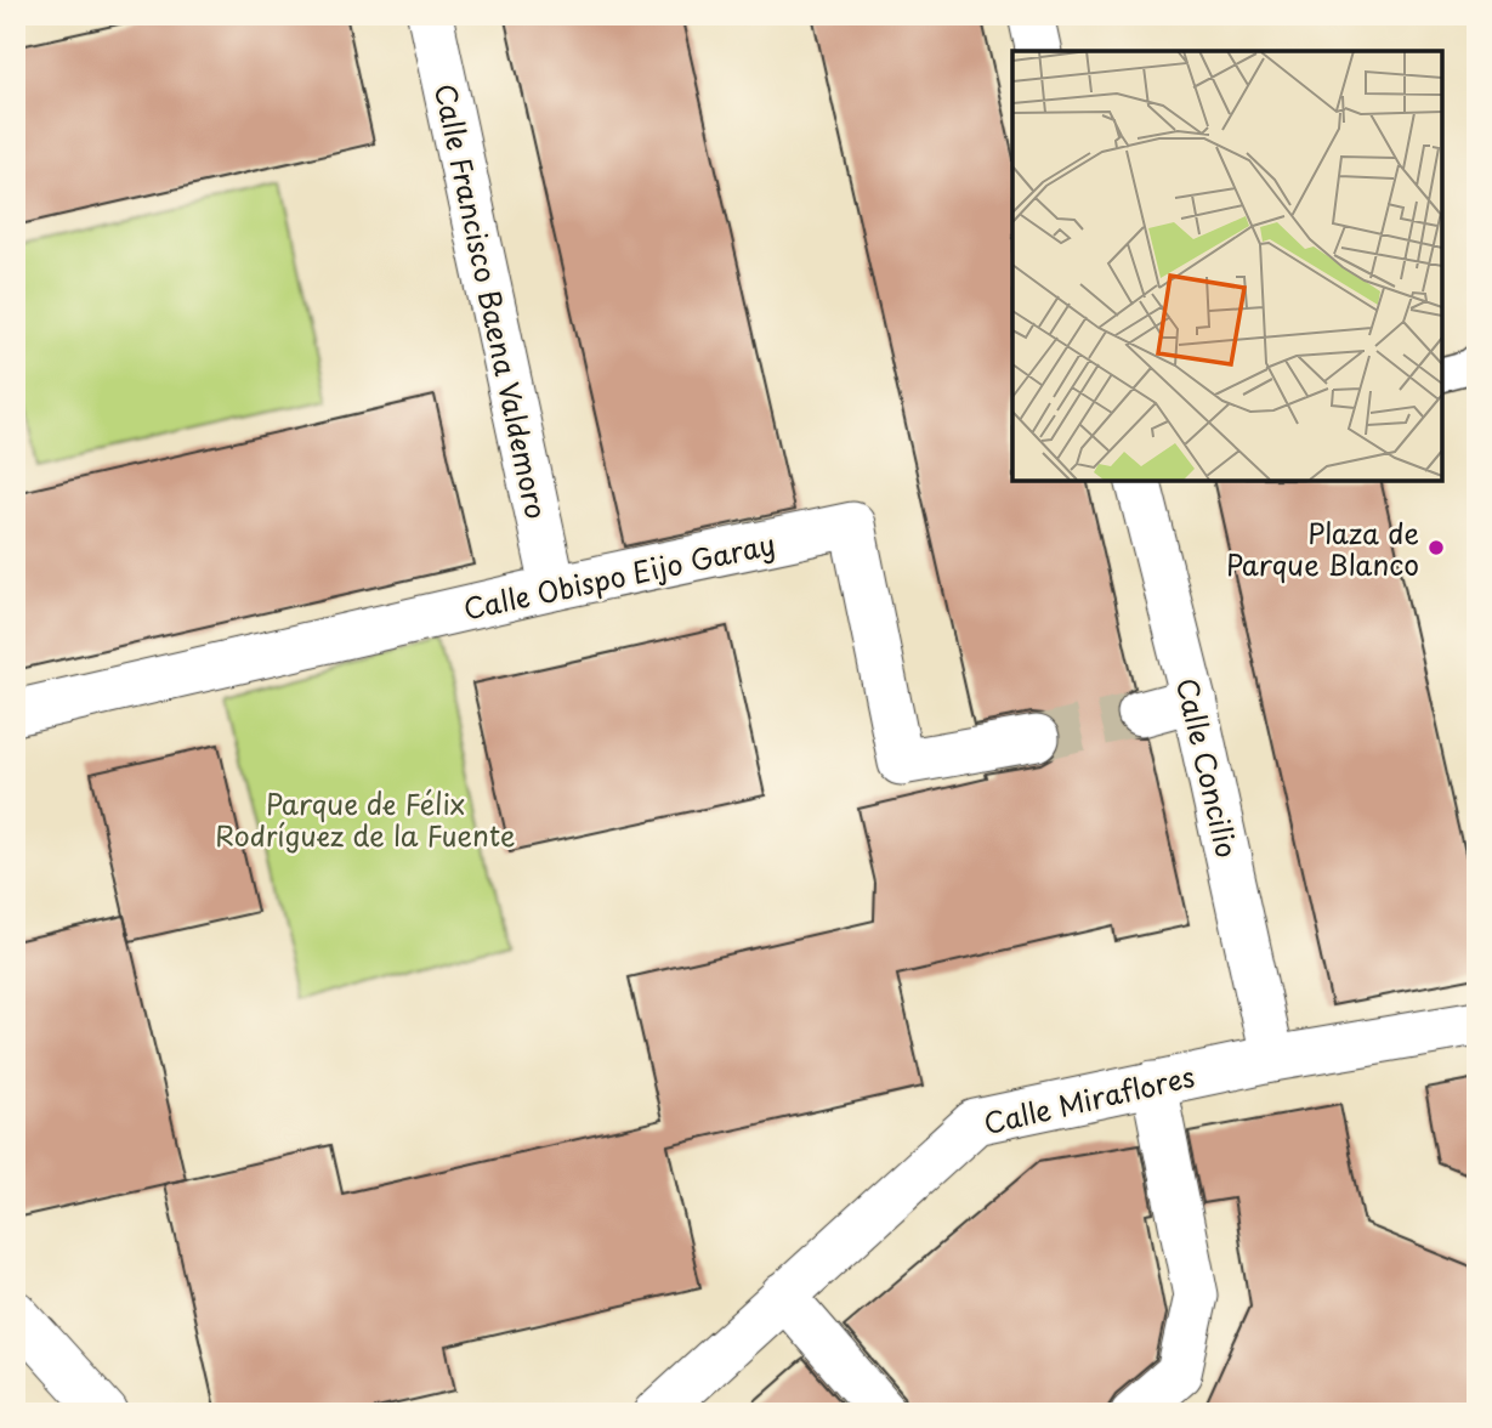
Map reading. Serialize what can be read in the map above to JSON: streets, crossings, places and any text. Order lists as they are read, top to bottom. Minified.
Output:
{"streets":{"street":["Calle Francisco Baena Valdemoro","Calle Obispo Eijo Garay","Calle Concilio","Calle Miraflores"]},"crossings":[["Calle Francisco Baena Valdemoro","Calle Obispo Eijo Garay"],["Calle Concilio","Calle Miraflores"]],"parks":["Parque de Félix Rodríguez de la Fuente"],"places":["Plaza de Parque Blanco"]}
